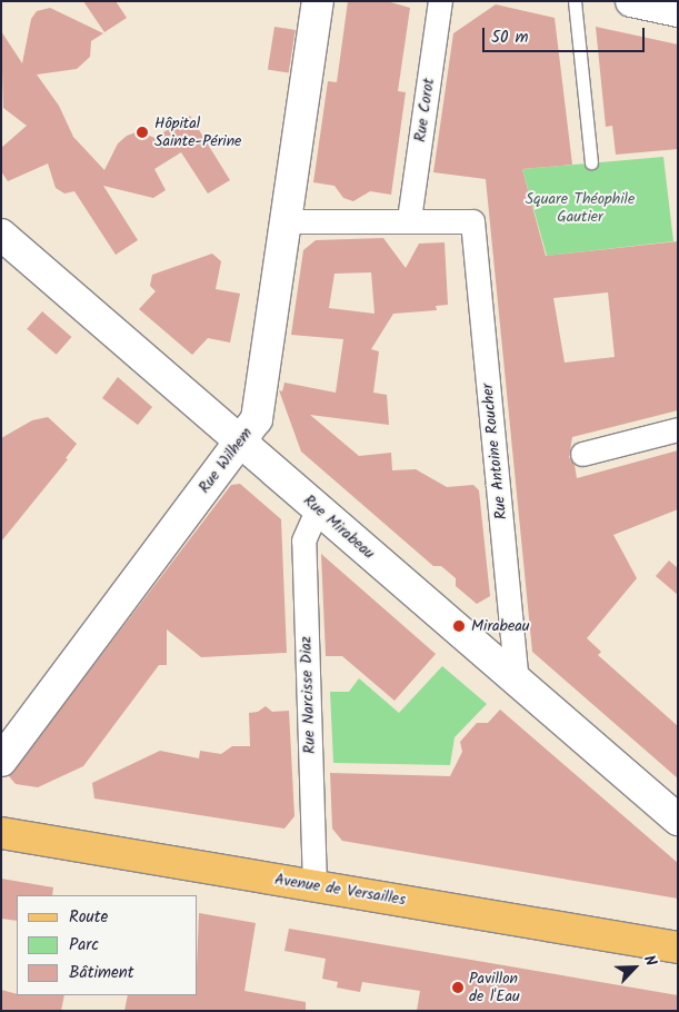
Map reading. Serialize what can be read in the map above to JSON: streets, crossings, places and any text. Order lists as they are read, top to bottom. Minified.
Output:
{"streets":{"main road":["Avenue de Versailles"],"street":["Rue Corot","Rue Antoine Roucher","Rue Wilhem","Rue Mirabeau","Rue Narcisse Diaz"]},"crossings":[["Rue Corot","Rue Antoine Roucher"],["Rue Antoine Roucher","Rue Mirabeau"],["Rue Wilhem","Rue Mirabeau"],["Rue Mirabeau","Rue Narcisse Diaz"],["Rue Narcisse Diaz","Avenue de Versailles"]],"parks":["Square Théophile Gautier"],"places":["Hôpital Sainte-Périne","Mirabeau","Pavillon de l'Eau"],"legend":["Route","Parc","Bâtiment"],"scale_bar":"50 m","north":"top right"}
